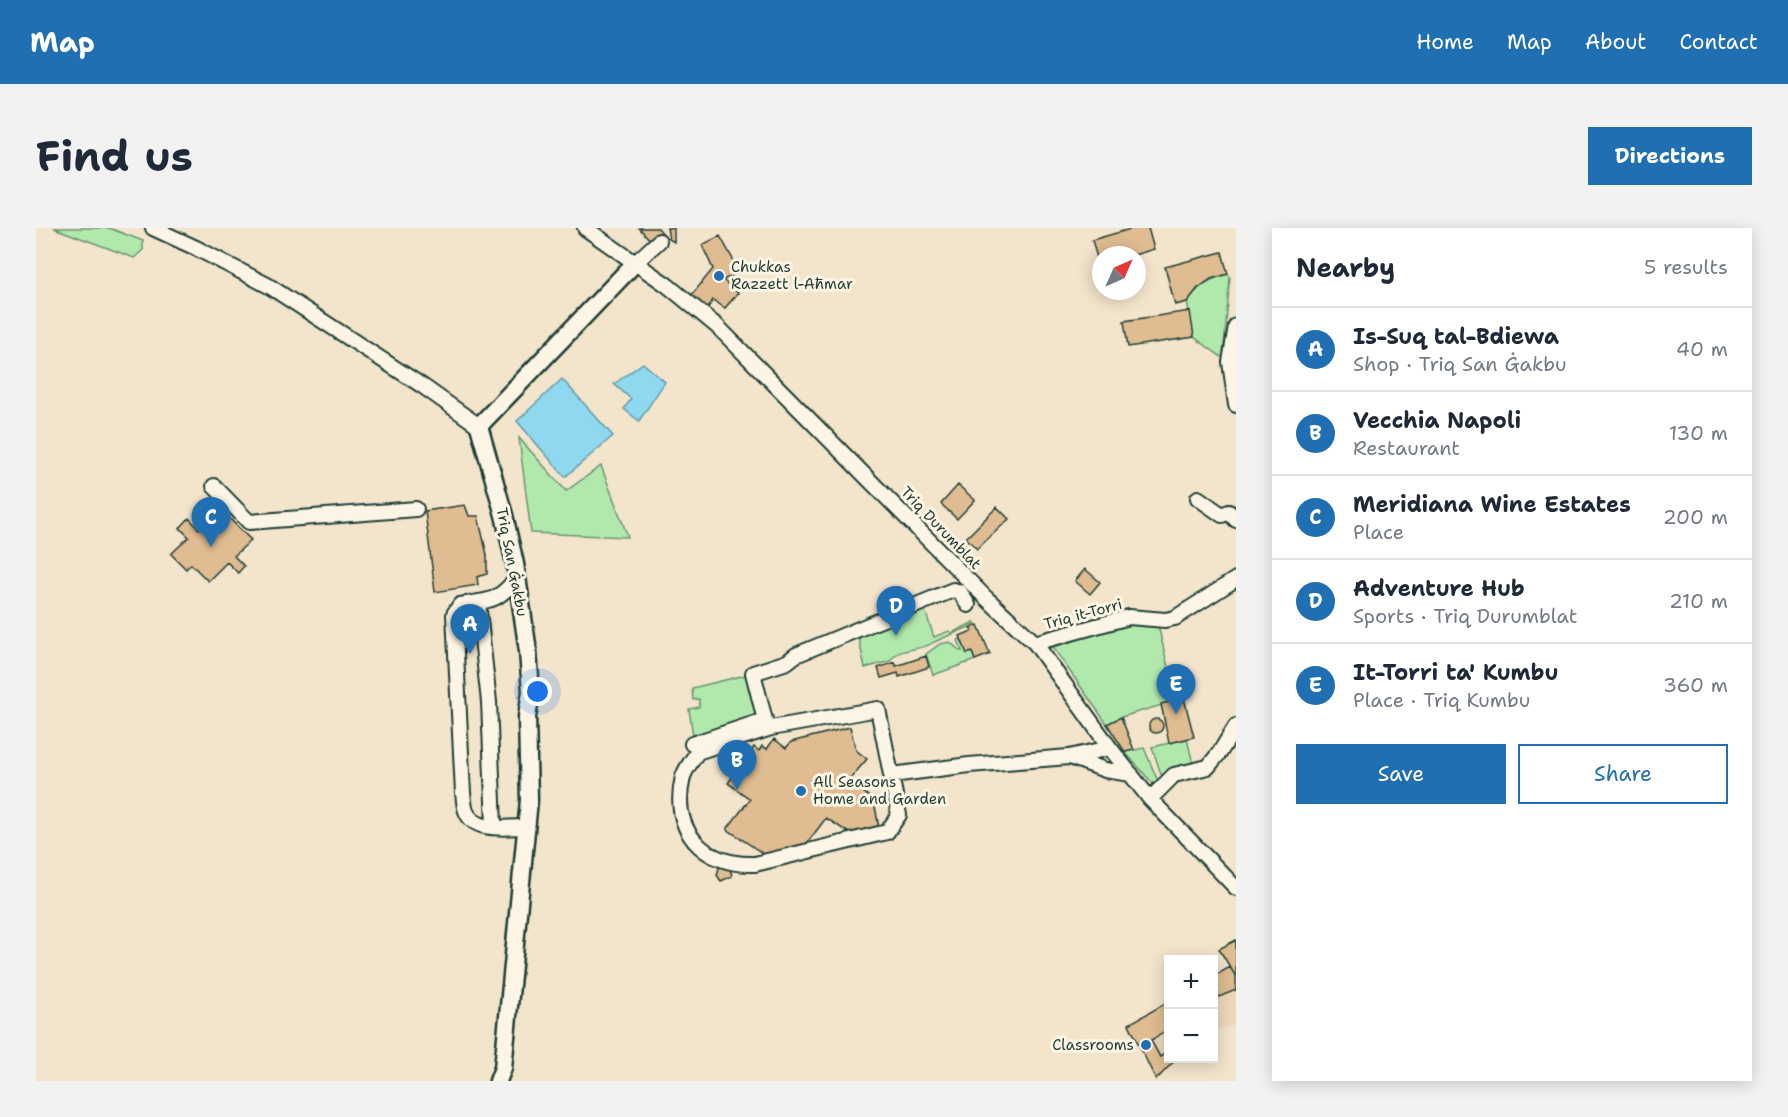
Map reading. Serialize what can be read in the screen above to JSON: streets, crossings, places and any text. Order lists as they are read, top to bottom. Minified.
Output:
{"streets":{"main road":["Triq San Ġakbu"],"street":["Triq Durumblat","Triq it-Torri"]},"crossings":[["Triq Durumblat","Triq it-Torri"]],"places":["Chukkas Razzett l-Aħmar","All Seasons Home and Garden","Classrooms"],"north":"top right","page":{"header":"Map","nav":["Home","Map","About","Contact"],"buttons":["Directions",["Save","Share"]],"title":"Find us","heading":["Nearby","5 results"],"list":[{"mark":"A","name":"Is-Suq tal-Bdiewa","note":"Shop · Triq San Ġakbu","value":"40 m"},{"mark":"B","name":"Vecchia Napoli","note":"Restaurant","value":"130 m"},{"mark":"C","name":"Meridiana Wine Estates","note":"Place","value":"200 m"},{"mark":"D","name":"Adventure Hub","note":"Sports · Triq Durumblat","value":"210 m"},{"mark":"E","name":"It-Torri ta' Kumbu","note":"Place · Triq Kumbu","value":"360 m"}],"pins":["C","D","A","E","B"],"map_buttons":["+","−"]}}
